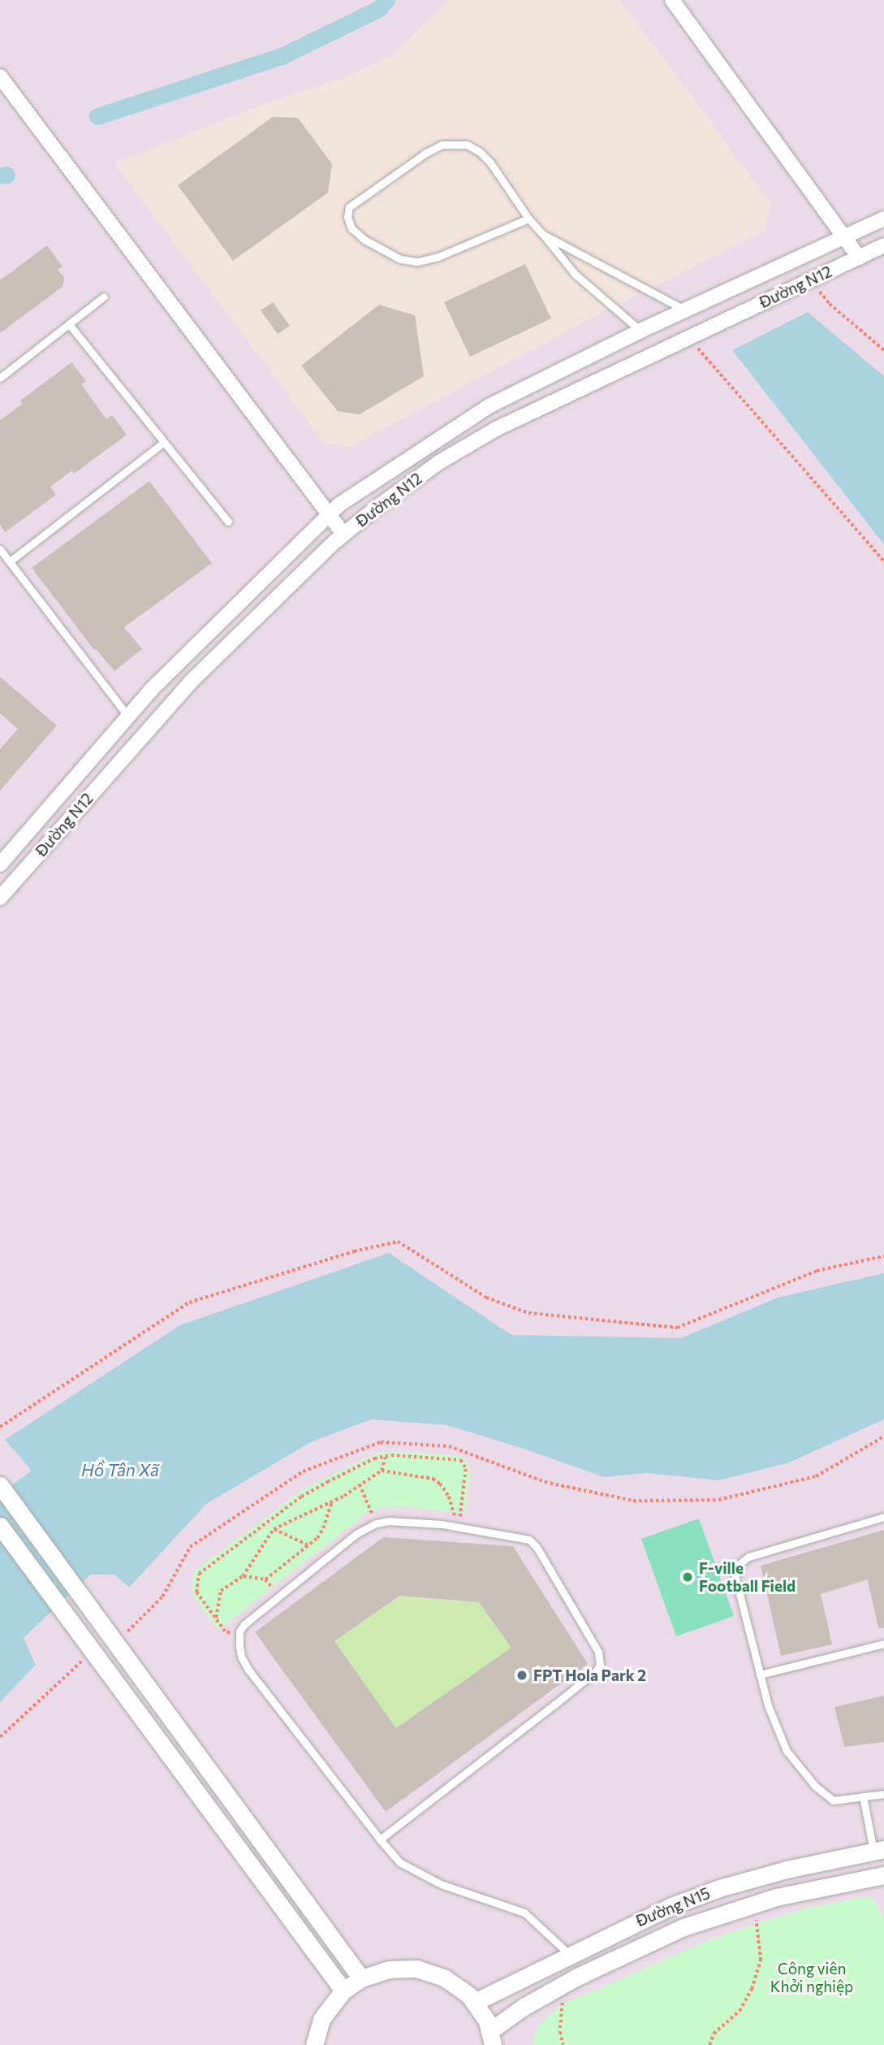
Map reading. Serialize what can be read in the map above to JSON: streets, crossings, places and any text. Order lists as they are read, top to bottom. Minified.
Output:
{"streets":{"street":["Đường N12","Đường N15"]},"water":["Hồ Tân Xã"],"parks":["Công viên Khởi nghiệp"],"places":["F-ville Football Field","FPT Hola Park 2"]}
